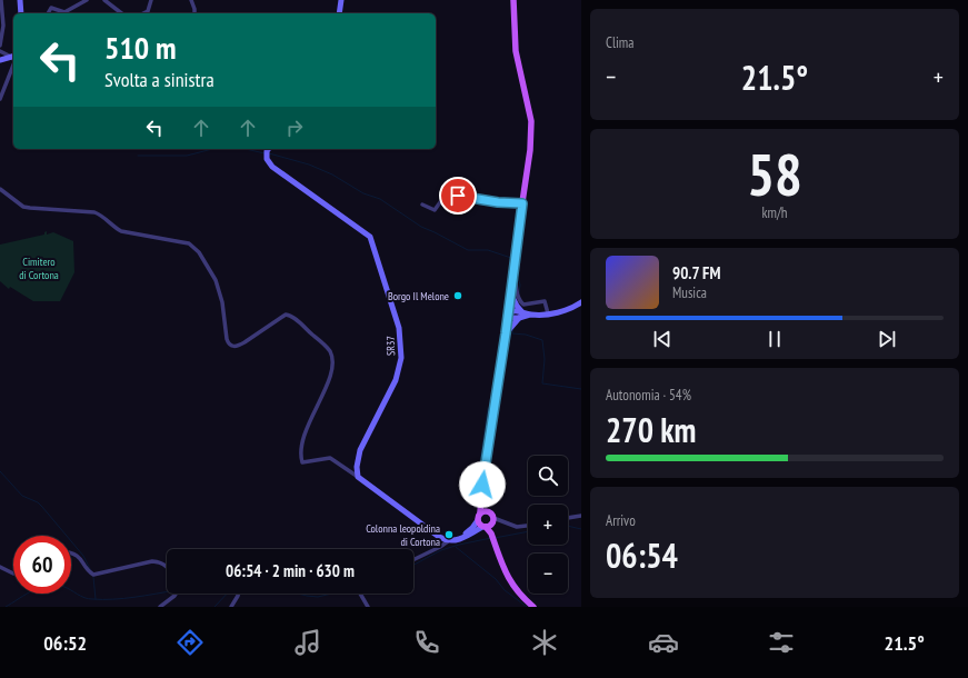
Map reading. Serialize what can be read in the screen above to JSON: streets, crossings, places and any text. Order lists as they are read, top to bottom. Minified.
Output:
{"streets":{"street":["SR37"]},"parks":["Cimitero di Cortona"],"places":["Borgo Il Melone","Colonna leopoldina di Cortona"],"page":{"tile":["Clima",["58","km/h"],["Autonomia · 54%","270 km"],["Arrivo","06:54"]],"turn":["510 m","Svolta a sinistra"],"heat":["−","21.5°","+"],"song":["90.7 FM","Musica"],"map_buttons":["+","−"],"limit":"60","trip":"06:54 · 2 min · 630 m","tabs":["06:52","21.5°"]}}
